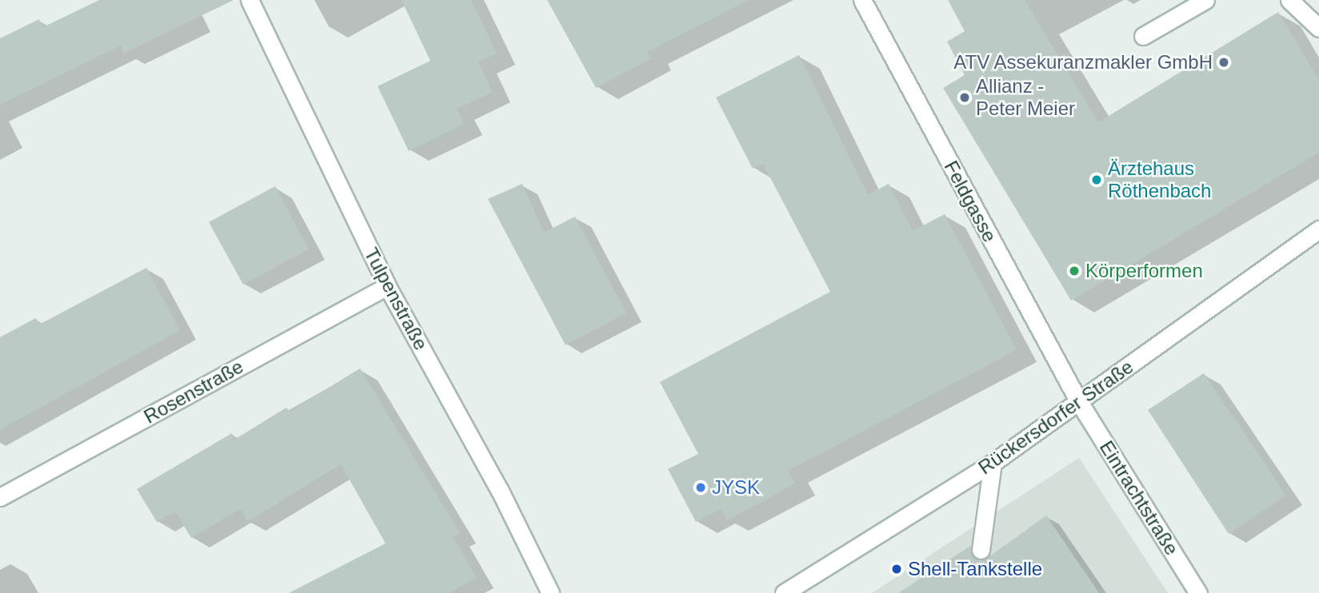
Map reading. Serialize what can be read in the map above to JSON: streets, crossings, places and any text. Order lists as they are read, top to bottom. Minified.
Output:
{"streets":{"street":["Feldgasse","Tulpenstraße","Rosenstraße","Rückersdorfer Straße","Eintrachtstraße"]},"crossings":[["Feldgasse","Rückersdorfer Straße"],["Feldgasse","Eintrachtstraße"],["Tulpenstraße","Rosenstraße"],["Rückersdorfer Straße","Eintrachtstraße"]],"places":["ATV Assekuranzmakler GmbH","Allianz - Peter Meier","Ärztehaus Röthenbach","Körperformen","JYSK","Shell-Tankstelle"]}
